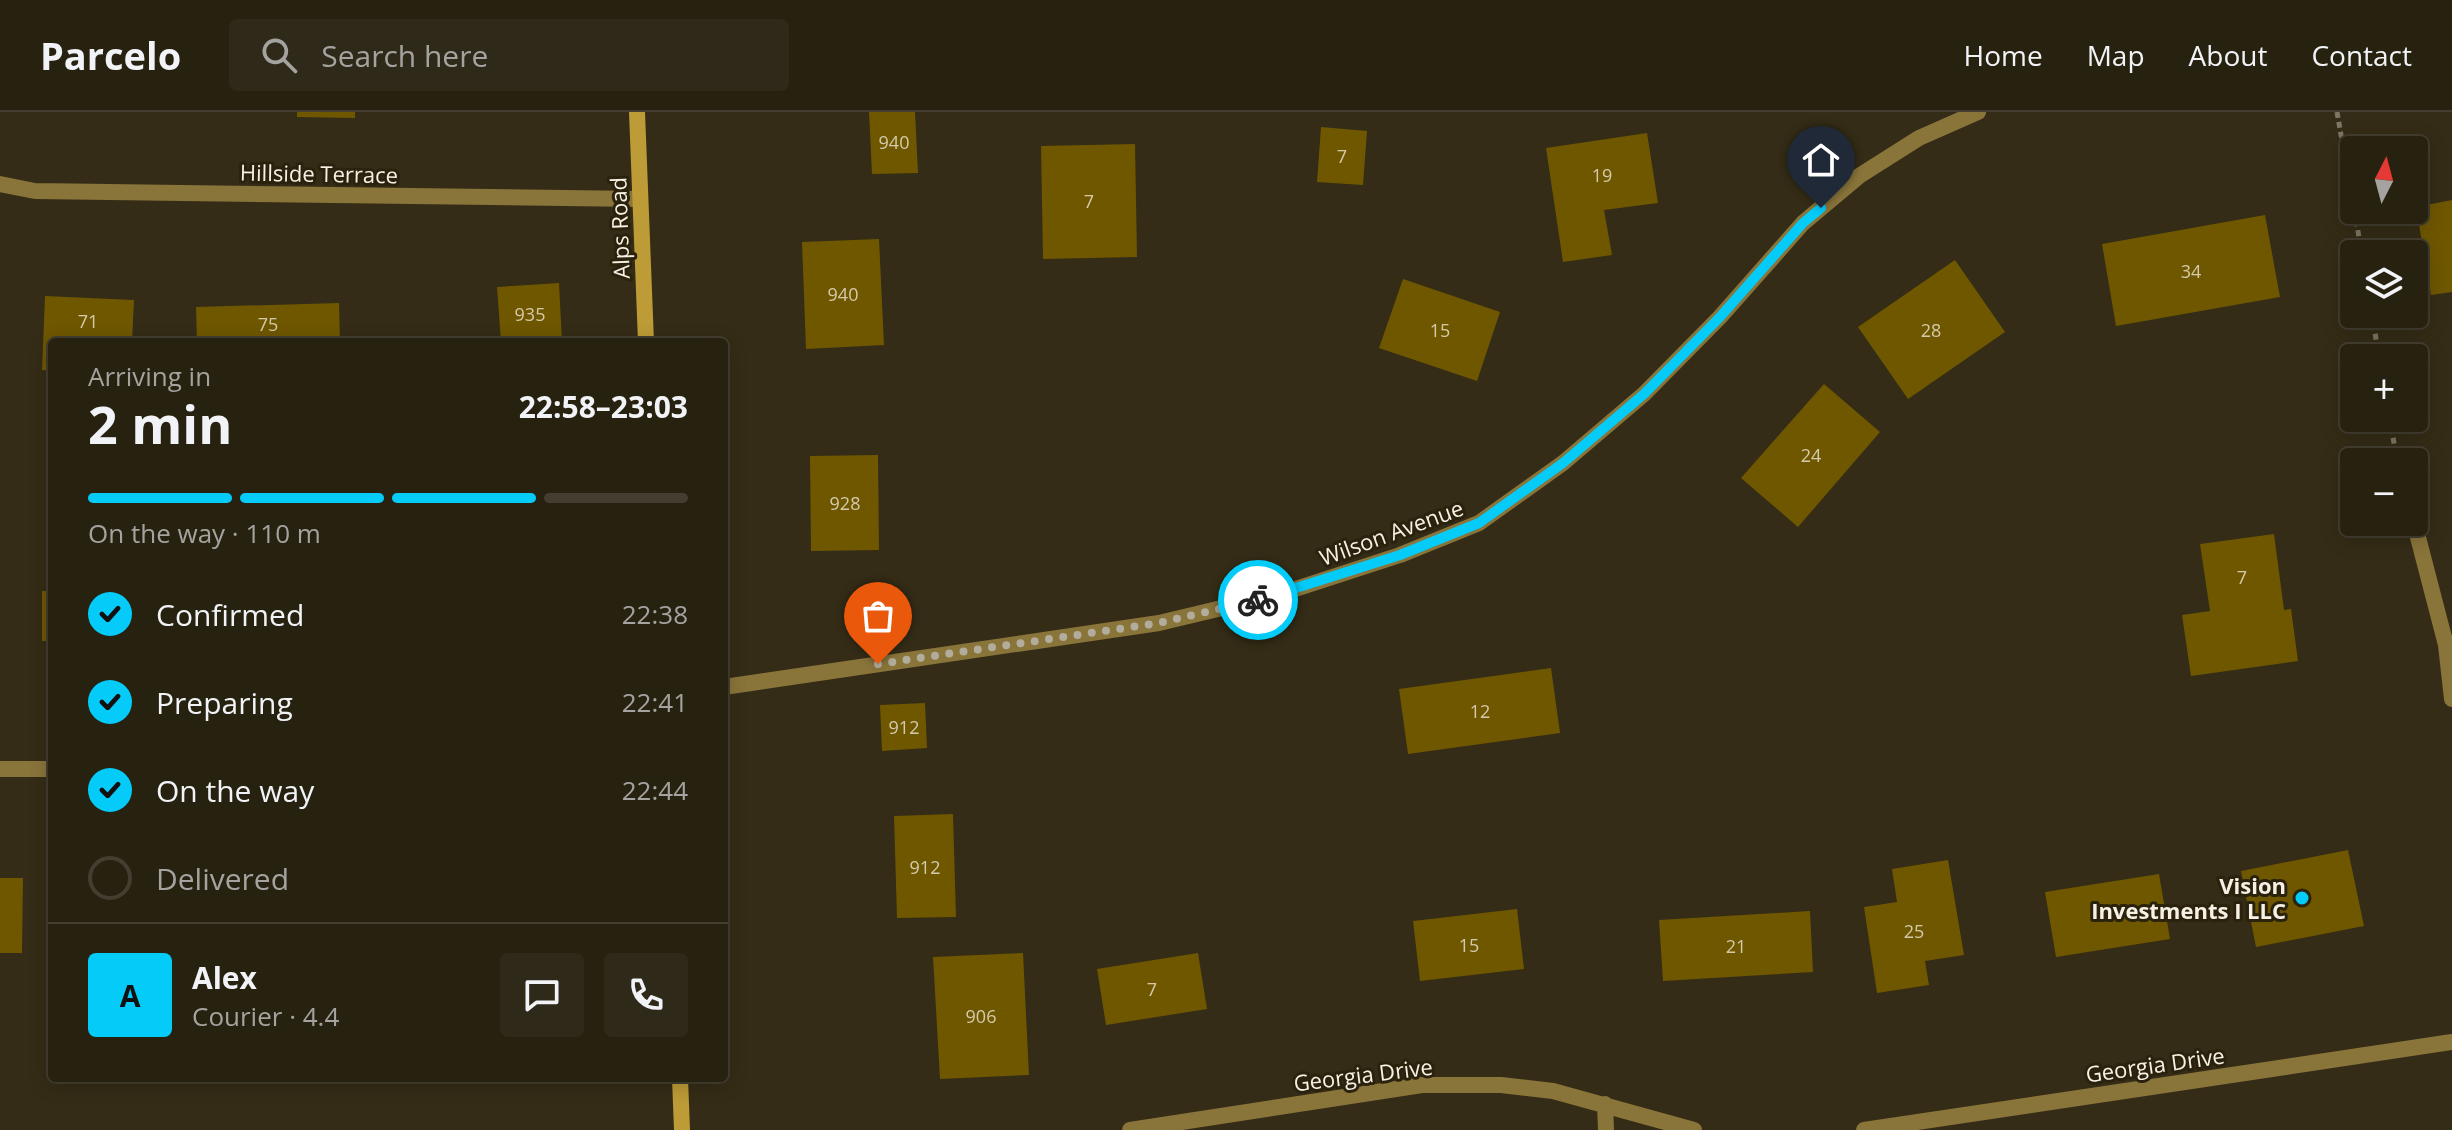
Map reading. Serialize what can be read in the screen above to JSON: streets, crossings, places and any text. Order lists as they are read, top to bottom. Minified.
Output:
{"streets":{"main road":["Alps Road"],"street":["Hillside Terrace","Wilson Avenue","Georgia Drive"]},"crossings":[["Hillside Terrace","Alps Road"]],"places":["Vision Investments I LLC"],"house_numbers":["940","7","19","7","34","940","935","71","75","15","28","24","928","7","12","912","912","25","15","21","7","906"],"north":"top","page":{"header":"Parcelo","search":"Search here","nav":["Home","Map","About","Contact"],"map_buttons":["+","−"],"heading":["2 min","Arriving in","22:58–23:03"],"panel":["Alex","Courier · 4.4"],"bar":"On the way · 110 m","list":[["Confirmed","22:38"],["Preparing","22:41"],["On the way","22:44"],"Delivered"],"round":"A"}}
